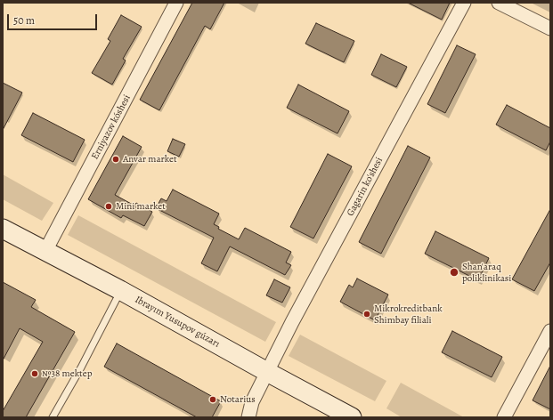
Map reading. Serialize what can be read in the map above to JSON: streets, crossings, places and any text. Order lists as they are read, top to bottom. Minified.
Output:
{"streets":{"main road":["Ibrayım Yusupov gúzarı"],"street":["Erniyazov kóshesi","Gagarin ko'shesi"]},"crossings":[["Erniyazov kóshesi","Ibrayım Yusupov gúzarı"],["Gagarin ko'shesi","Ibrayım Yusupov gúzarı"]],"places":["Anvar market","Mini market","Shan'araq poliklinikasi","Mikrokreditbank Shimbay filiali","№38 mektep","Notarius"],"scale_bar":"50 m"}
